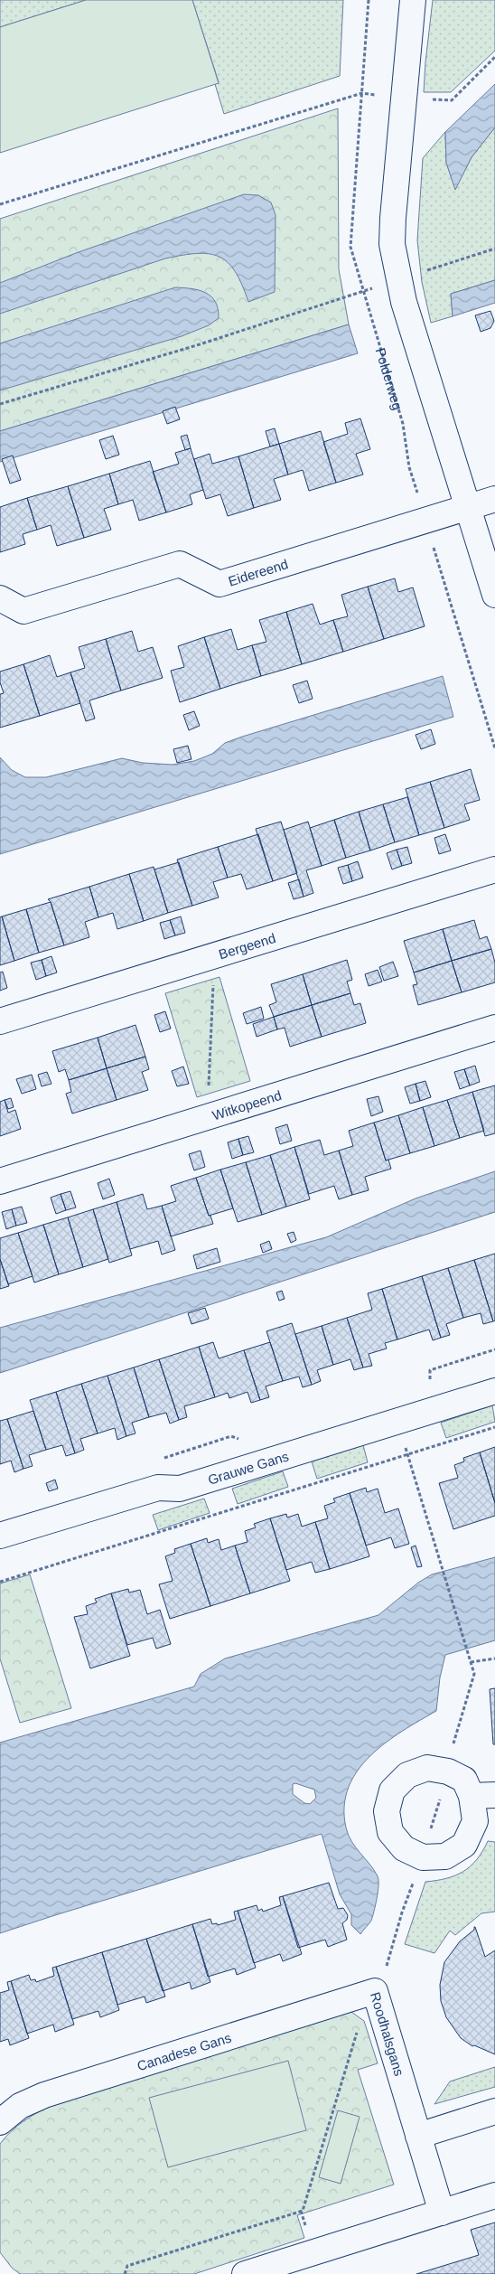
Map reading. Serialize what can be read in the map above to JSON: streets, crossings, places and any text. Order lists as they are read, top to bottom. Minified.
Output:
{"streets":{"street":["Eidereend","Bergeend","Witkopeend","Grauwe Gans","Roodhalsgans","Canadese Gans"],"path":["Polderweg"]},"crossings":[["Polderweg","Eidereend"],["Grauwe Gans","Roodhalsgans"],["Roodhalsgans","Canadese Gans"]]}
